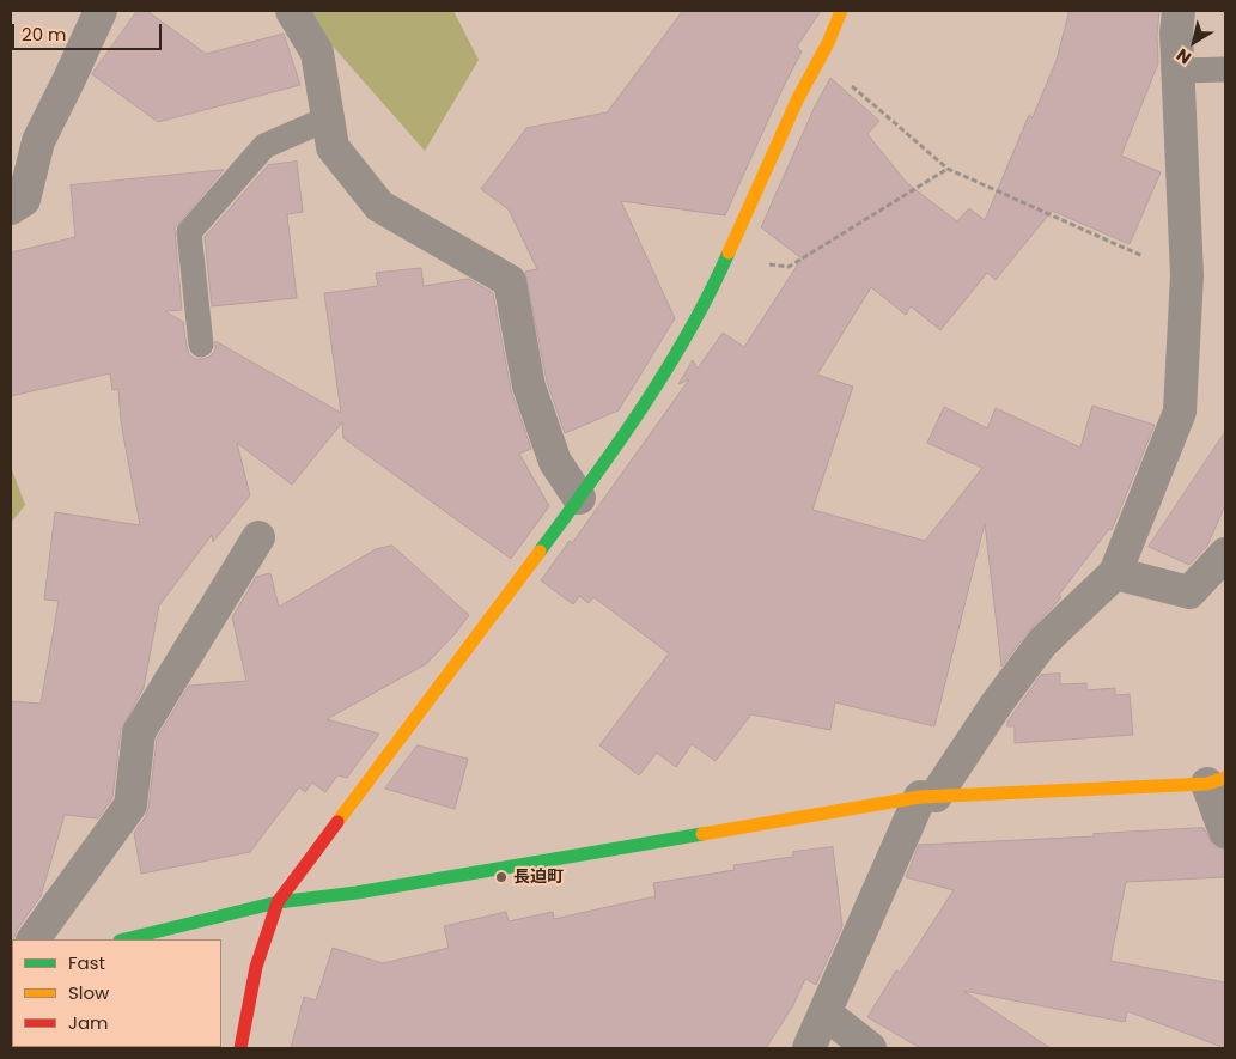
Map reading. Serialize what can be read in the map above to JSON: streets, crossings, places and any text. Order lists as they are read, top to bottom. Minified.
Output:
{"places":["長迫町"],"legend":["Fast","Slow","Jam"],"scale_bar":"20 m","north":"bottom left"}
